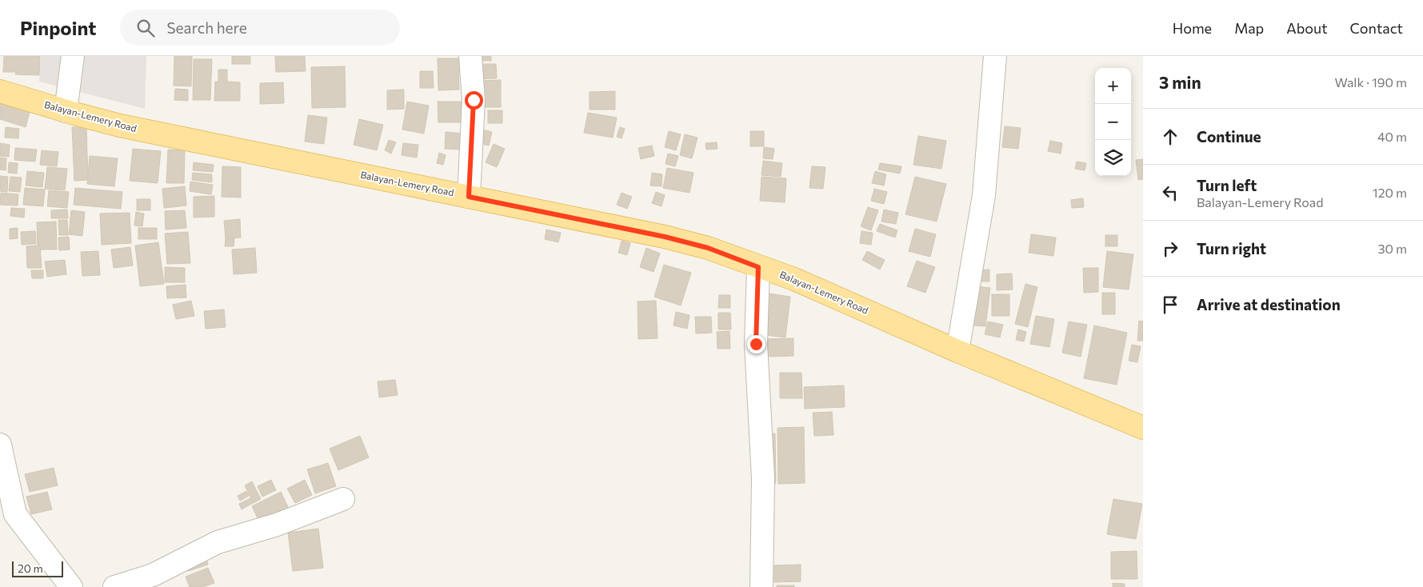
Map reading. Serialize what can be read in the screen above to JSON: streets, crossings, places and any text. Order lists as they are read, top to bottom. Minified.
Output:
{"streets":{"main road":["Balayan-Lemery Road"]},"scale_bar":"20 m","page":{"header":"Pinpoint","search":"Search here","nav":["Home","Map","About","Contact"],"heading":["3 min","Walk · 190 m"],"map_buttons":["+","−"],"list":[["Continue","40 m"],["Turn left","Balayan-Lemery Road","120 m"],["Turn right","30 m"],"Arrive at destination"],"scale":"20 m"}}
